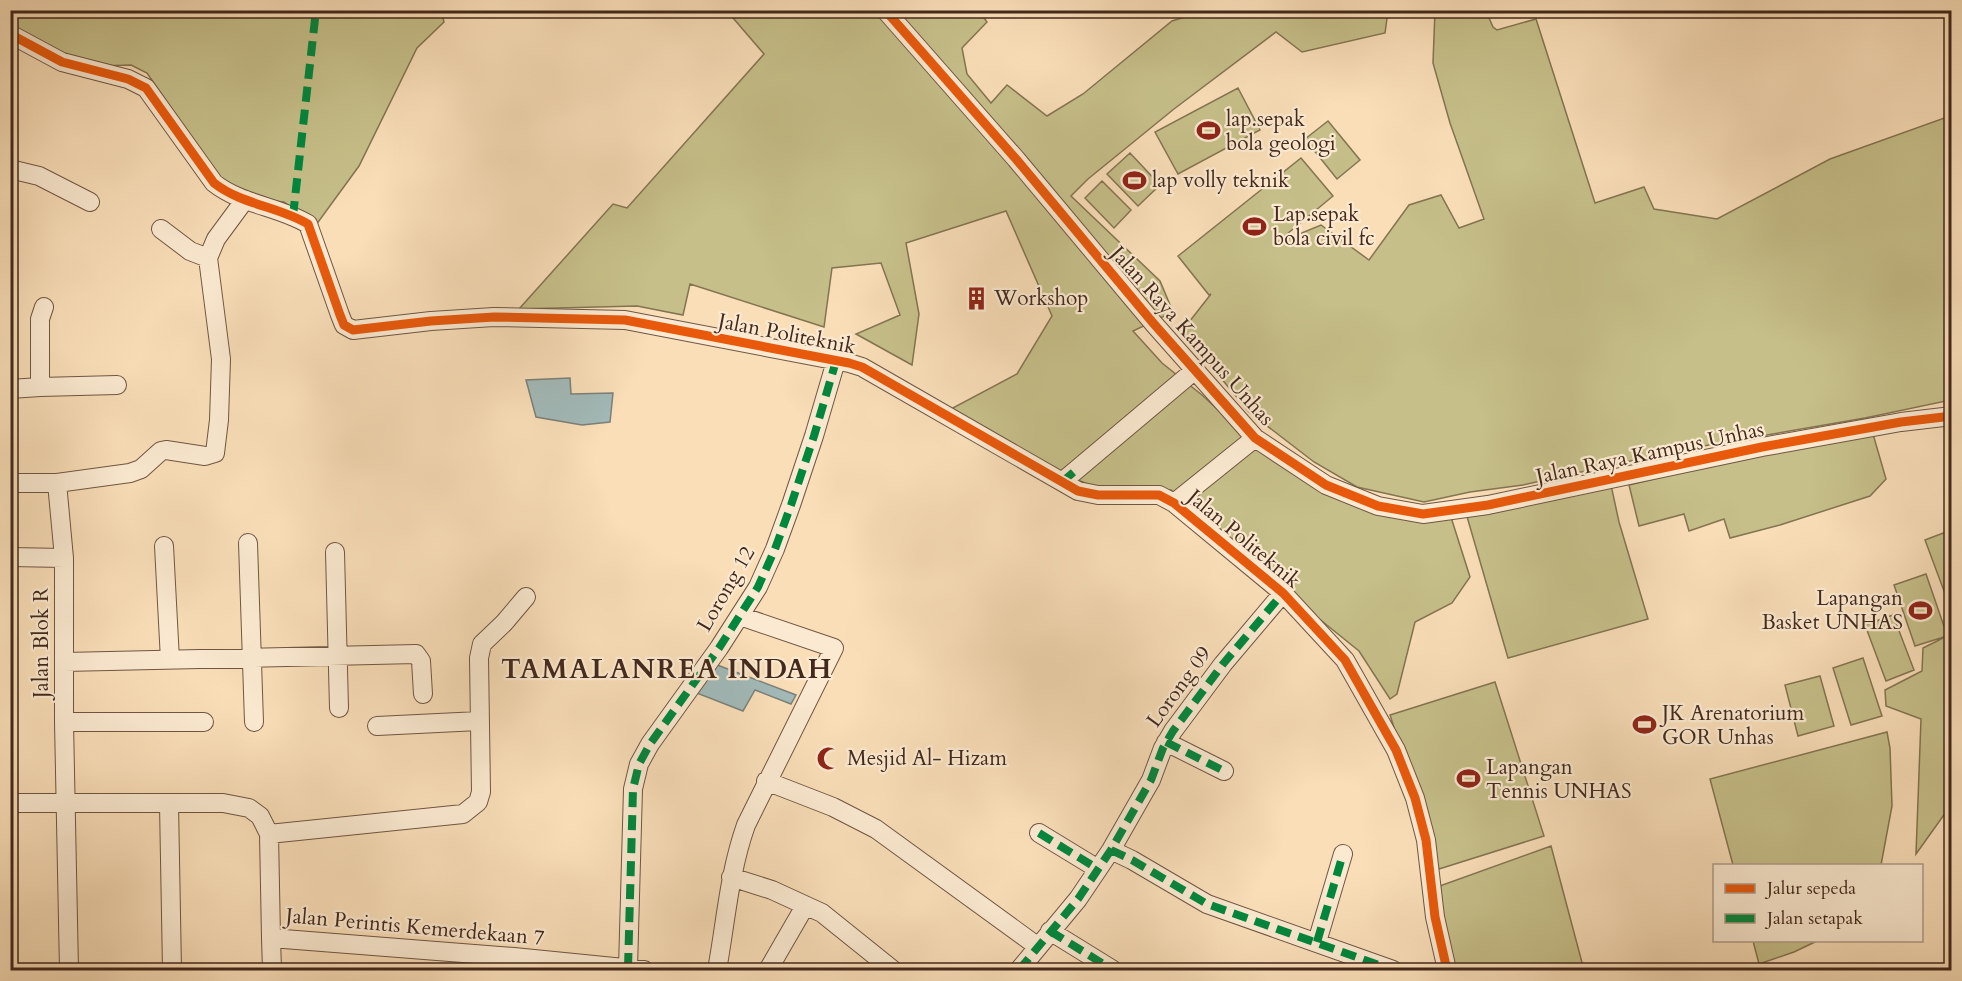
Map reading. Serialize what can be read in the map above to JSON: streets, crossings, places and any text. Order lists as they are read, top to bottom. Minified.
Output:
{"streets":{"street":["Jalan Politeknik","Jalan Raya Kampus Unhas","Lorong 12","Jalan Blok R","Lorong 09","Jalan Perintis Kemerdekaan 7"]},"crossings":[["Jalan Politeknik","Lorong 12"],["Jalan Politeknik","Lorong 09"],["Lorong 12","Jalan Perintis Kemerdekaan 7"]],"districts":["TAMALANREA INDAH"],"places":{"sports":["lap.sepak bola geologi","lap volly teknik","Lap.sepak bola civil fc","Lapangan Basket UNHAS","JK Arenatorium GOR Unhas","Lapangan Tennis UNHAS"],"building":["Workshop"],"mosque":["Mesjid Al- Hizam"]},"legend":["Jalur sepeda","Jalan setapak"]}
